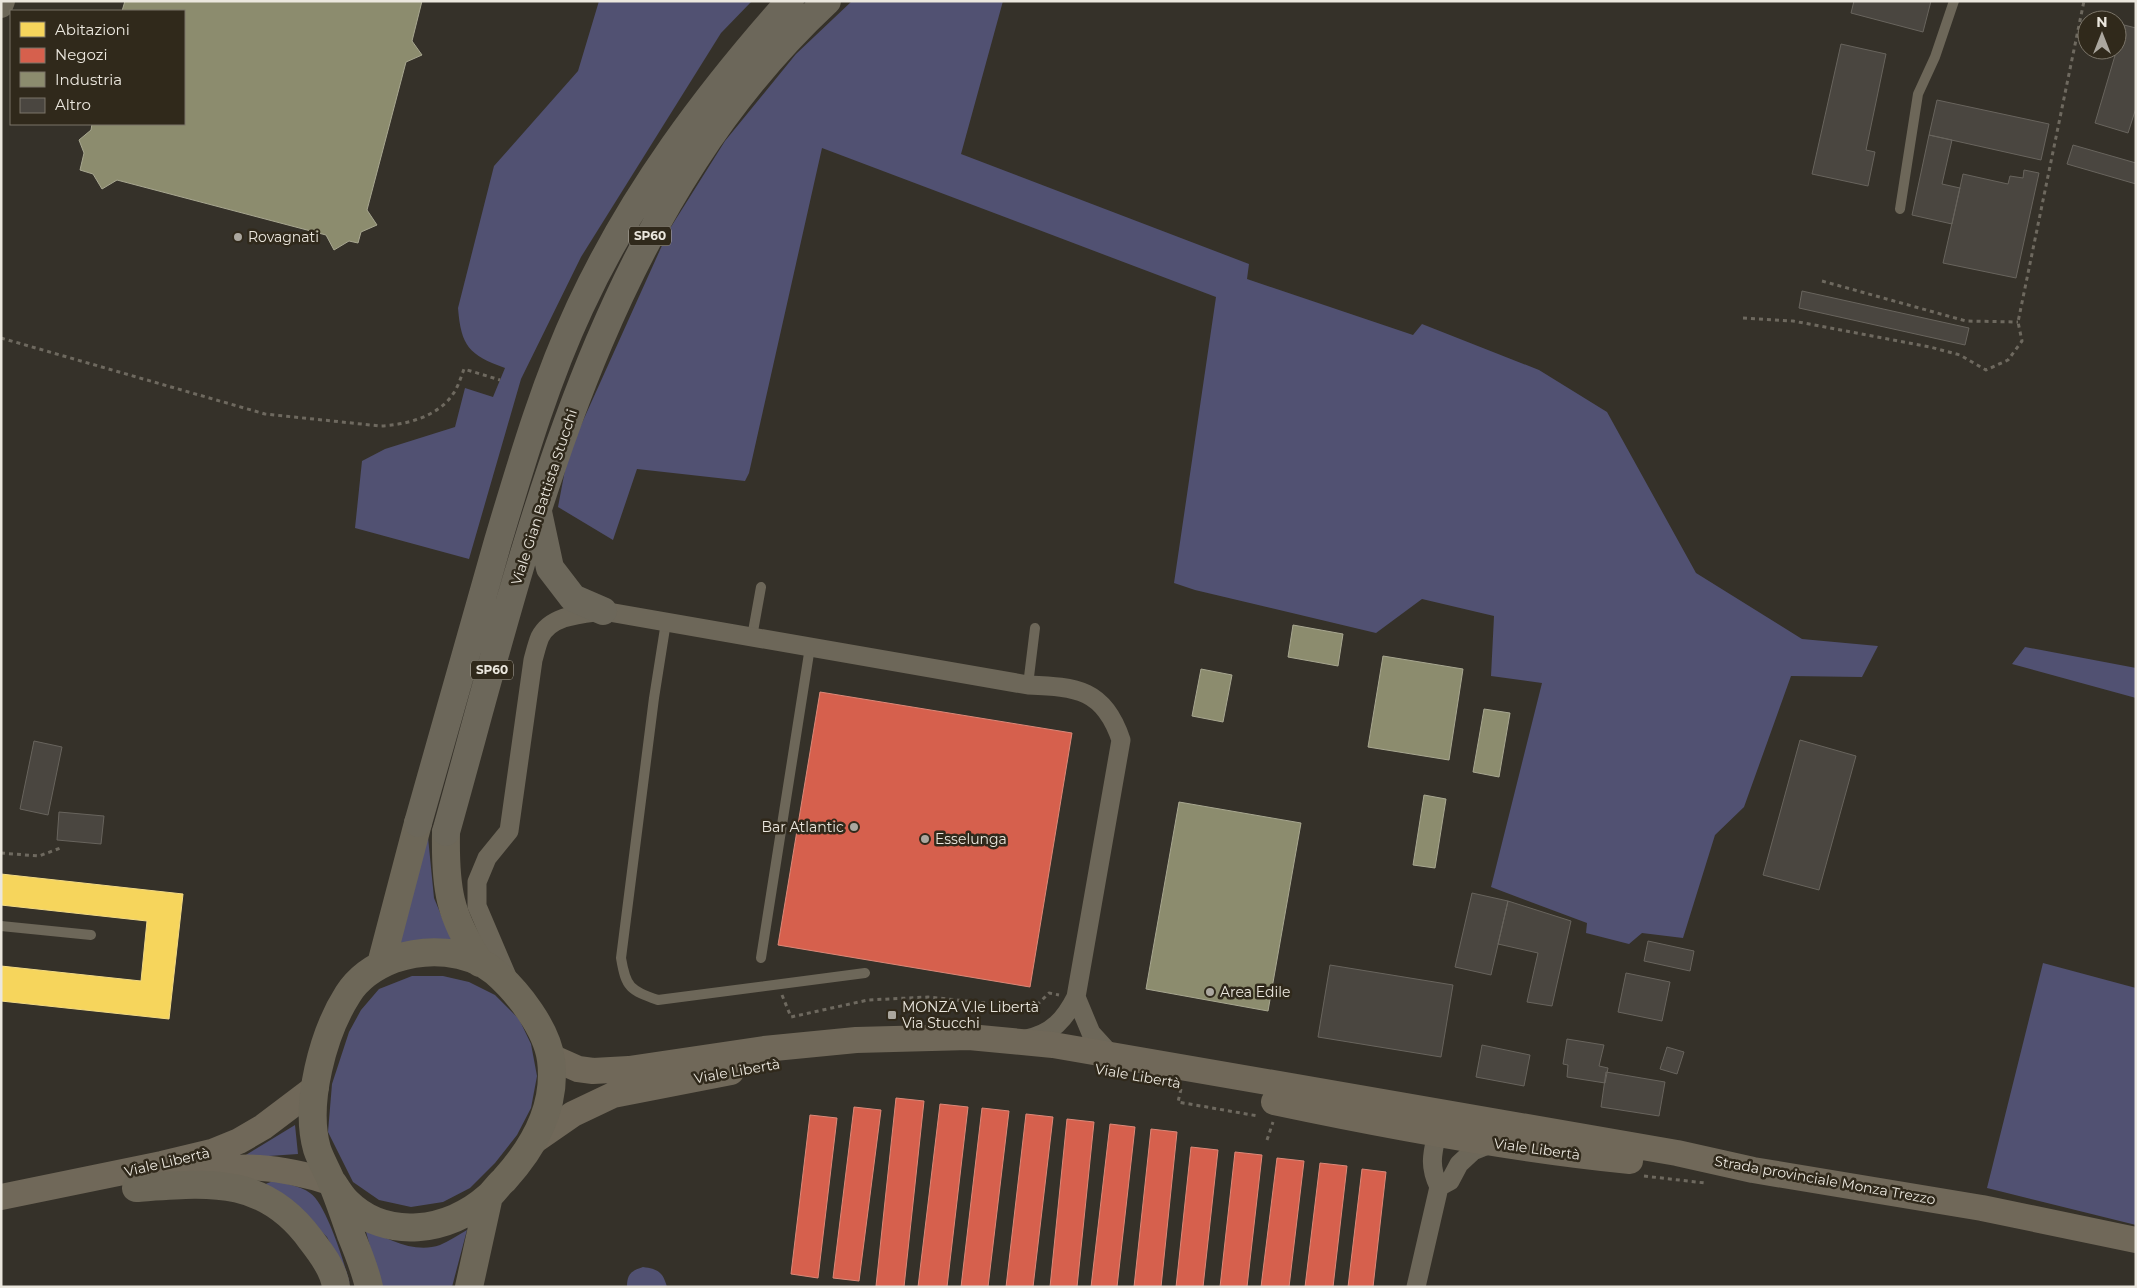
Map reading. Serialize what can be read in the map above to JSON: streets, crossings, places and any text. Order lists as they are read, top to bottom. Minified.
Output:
{"streets":{"highway":["SP60","Viale Gian Battista Stucchi"],"main road":["Viale Libertà","Strada provinciale Monza Trezzo"]},"crossings":[["Viale Gian Battista Stucchi","Viale Libertà"],["Viale Libertà","Strada provinciale Monza Trezzo"]],"places":{"other":["Rovagnati","Bar Atlantic","Esselunga","Area Edile"],"transit":["MONZA V.le Libertà Via Stucchi"]},"legend":["Abitazioni","Negozi","Industria","Altro"],"north":"top"}
